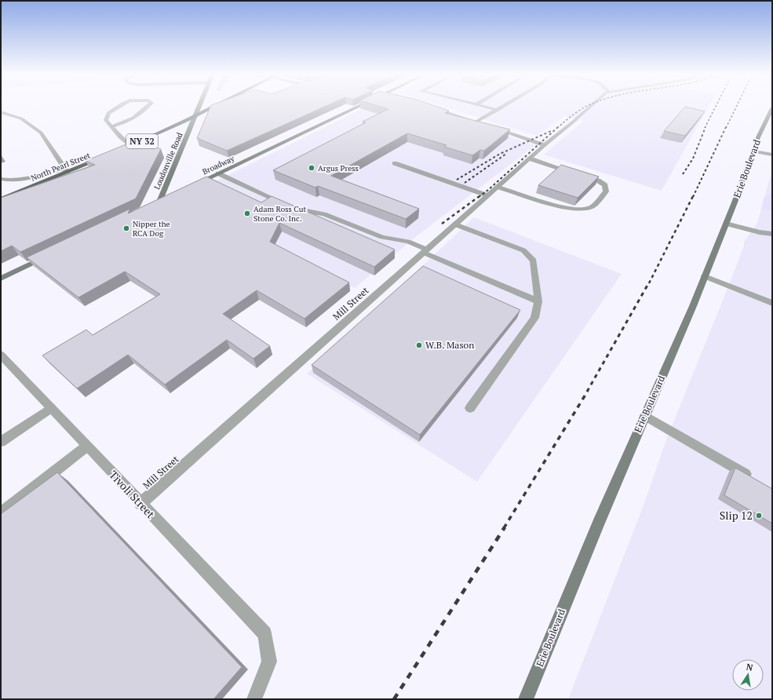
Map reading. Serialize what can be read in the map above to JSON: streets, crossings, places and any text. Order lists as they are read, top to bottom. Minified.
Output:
{"streets":{"main road":["NY 32","North Pearl Street"],"street":["Loudonville Road","Broadway","Erie Boulevard","Mill Street","Tivoli Street"]},"crossings":[["NY 32","Loudonville Road"],["Mill Street","Tivoli Street"]],"places":["Argus Press","Adam Ross Cut Stone Co. Inc.","Nipper the RCA Dog","W.B. Mason","Slip 12"],"north":"top"}
